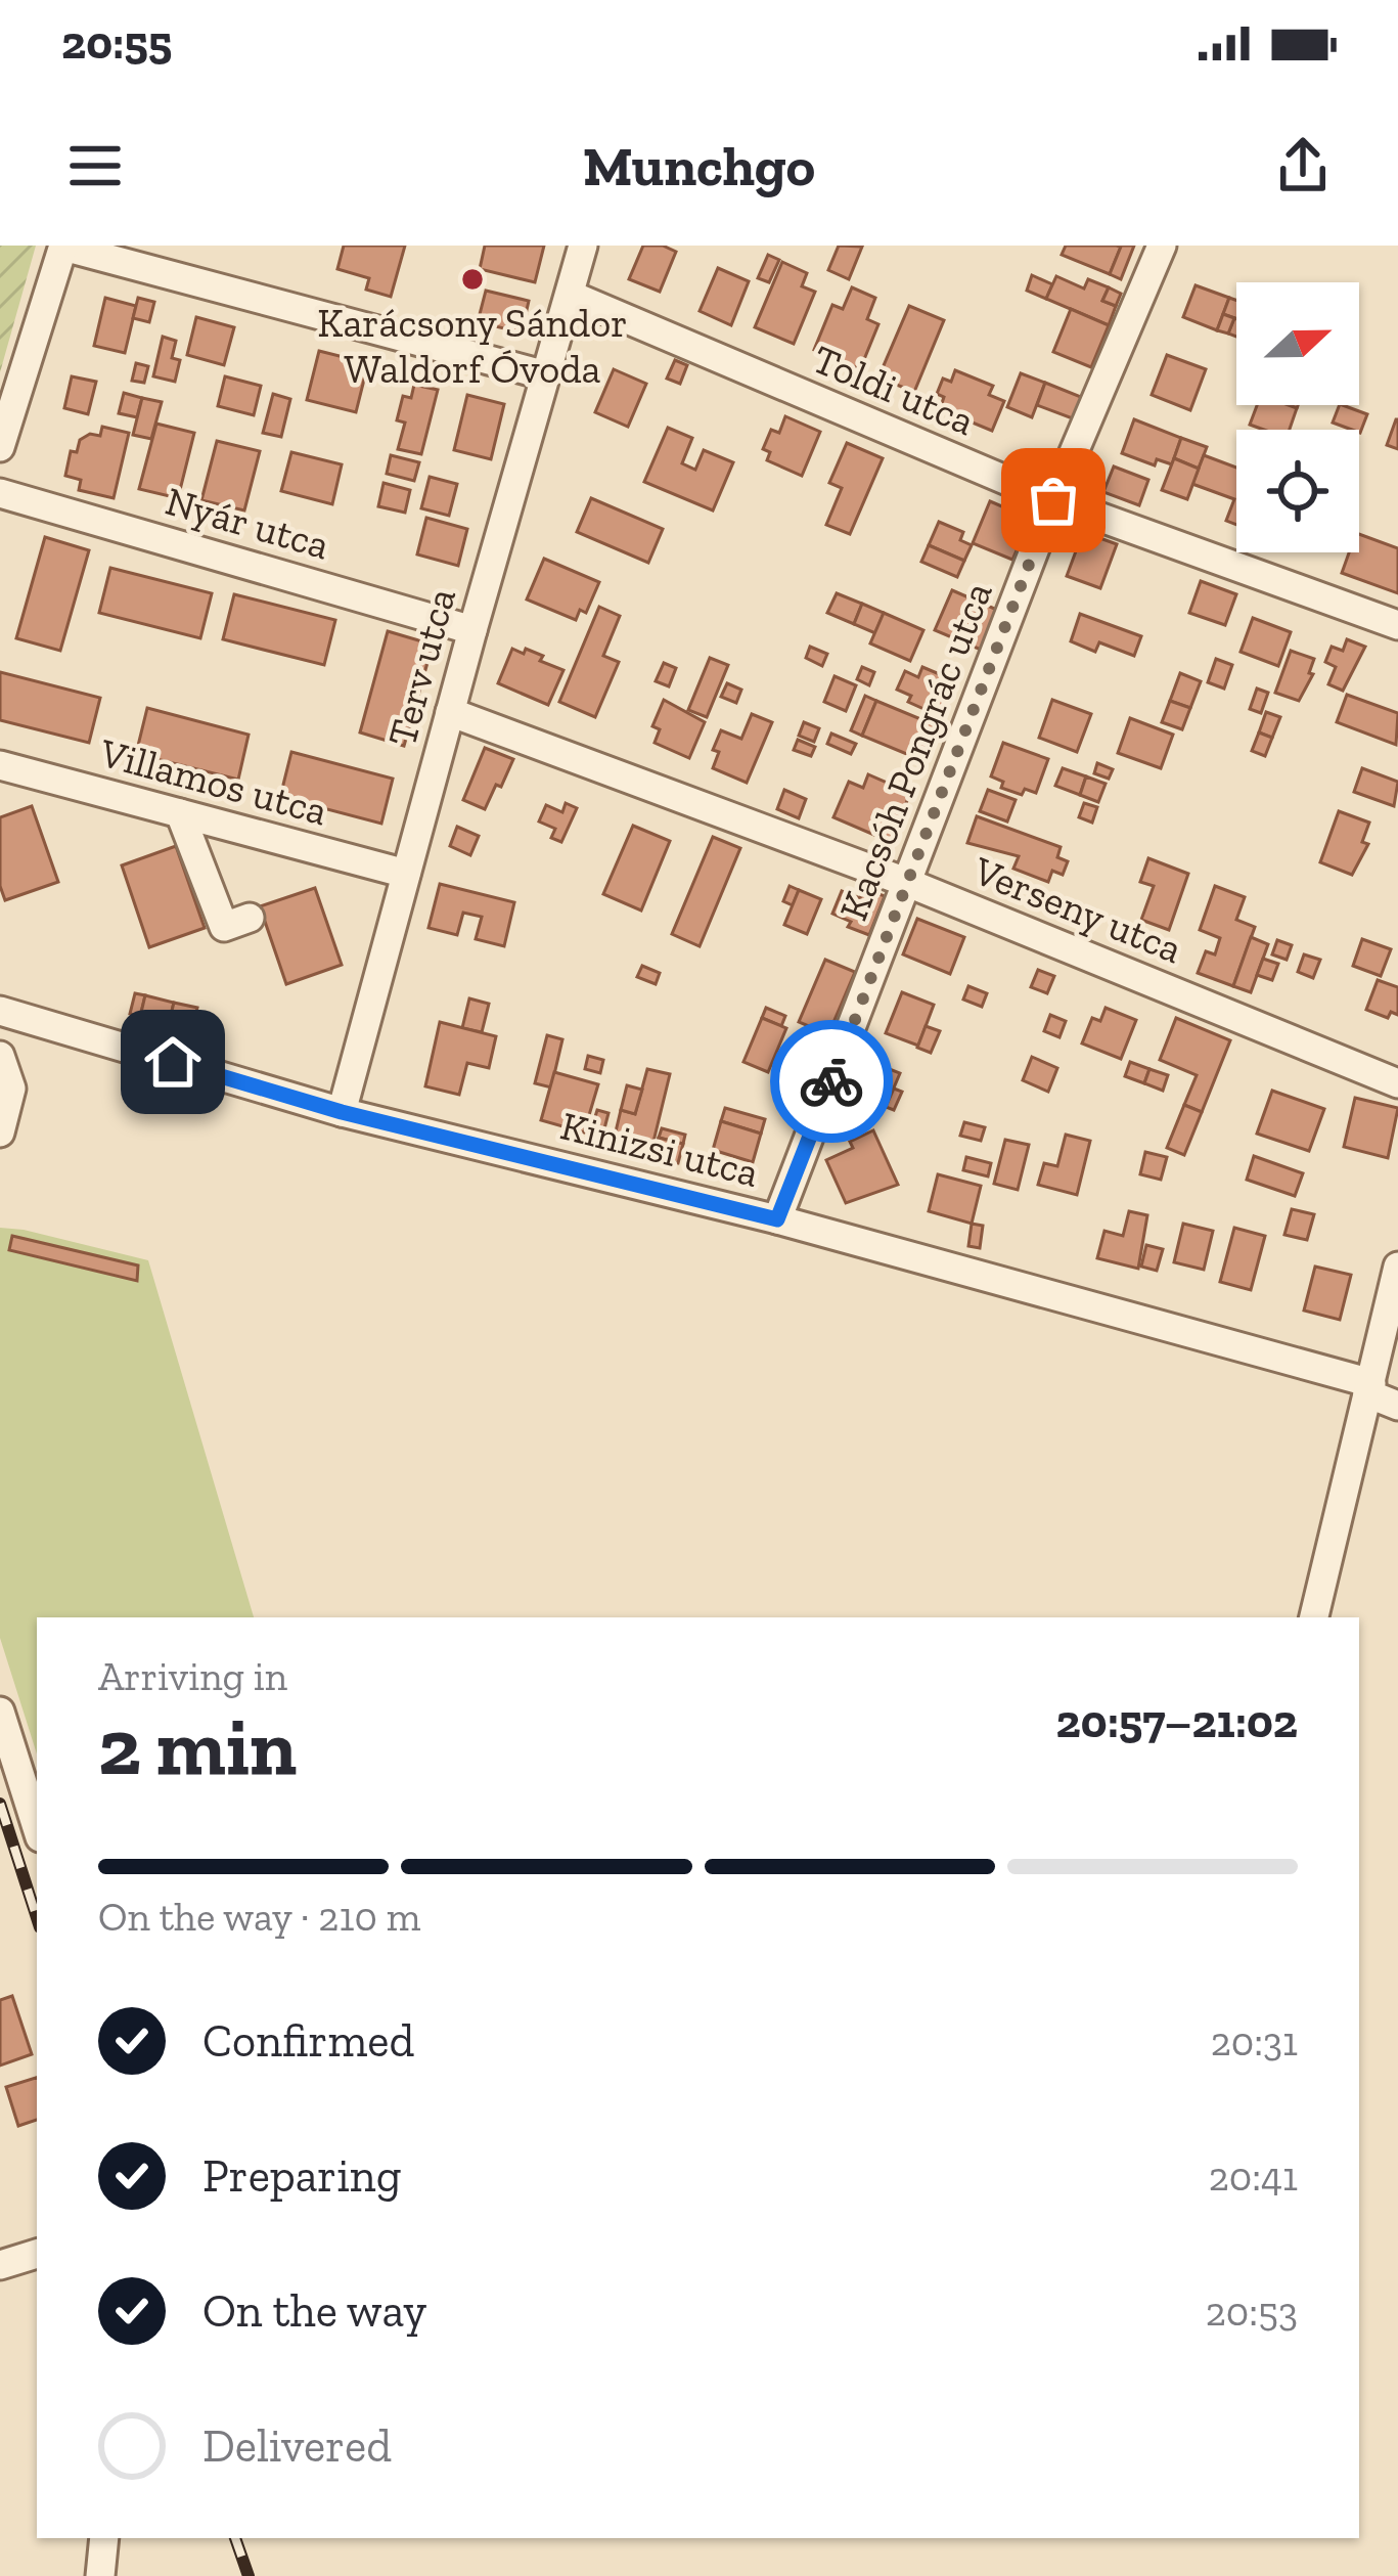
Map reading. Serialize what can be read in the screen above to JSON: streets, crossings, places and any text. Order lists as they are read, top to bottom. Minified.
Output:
{"streets":{"street":["Toldi utca","Nyár utca","Terv utca","Kacsóh Pongrác utca","Villamos utca","Verseny utca","Kinizsi utca"]},"crossings":[["Toldi utca","Terv utca"],["Toldi utca","Kacsóh Pongrác utca"],["Nyár utca","Terv utca"],["Terv utca","Villamos utca"],["Terv utca","Verseny utca"],["Terv utca","Kinizsi utca"],["Kacsóh Pongrác utca","Verseny utca"],["Kacsóh Pongrác utca","Kinizsi utca"]],"places":["Karácsony Sándor Waldorf Óvoda"],"north":"right","page":{"status":"20:55","header":"Munchgo","heading":["2 min","Arriving in","20:57–21:02"],"bar":"On the way · 210 m","list":[["Confirmed","20:31"],["Preparing","20:41"],["On the way","20:53"],"Delivered"]}}
